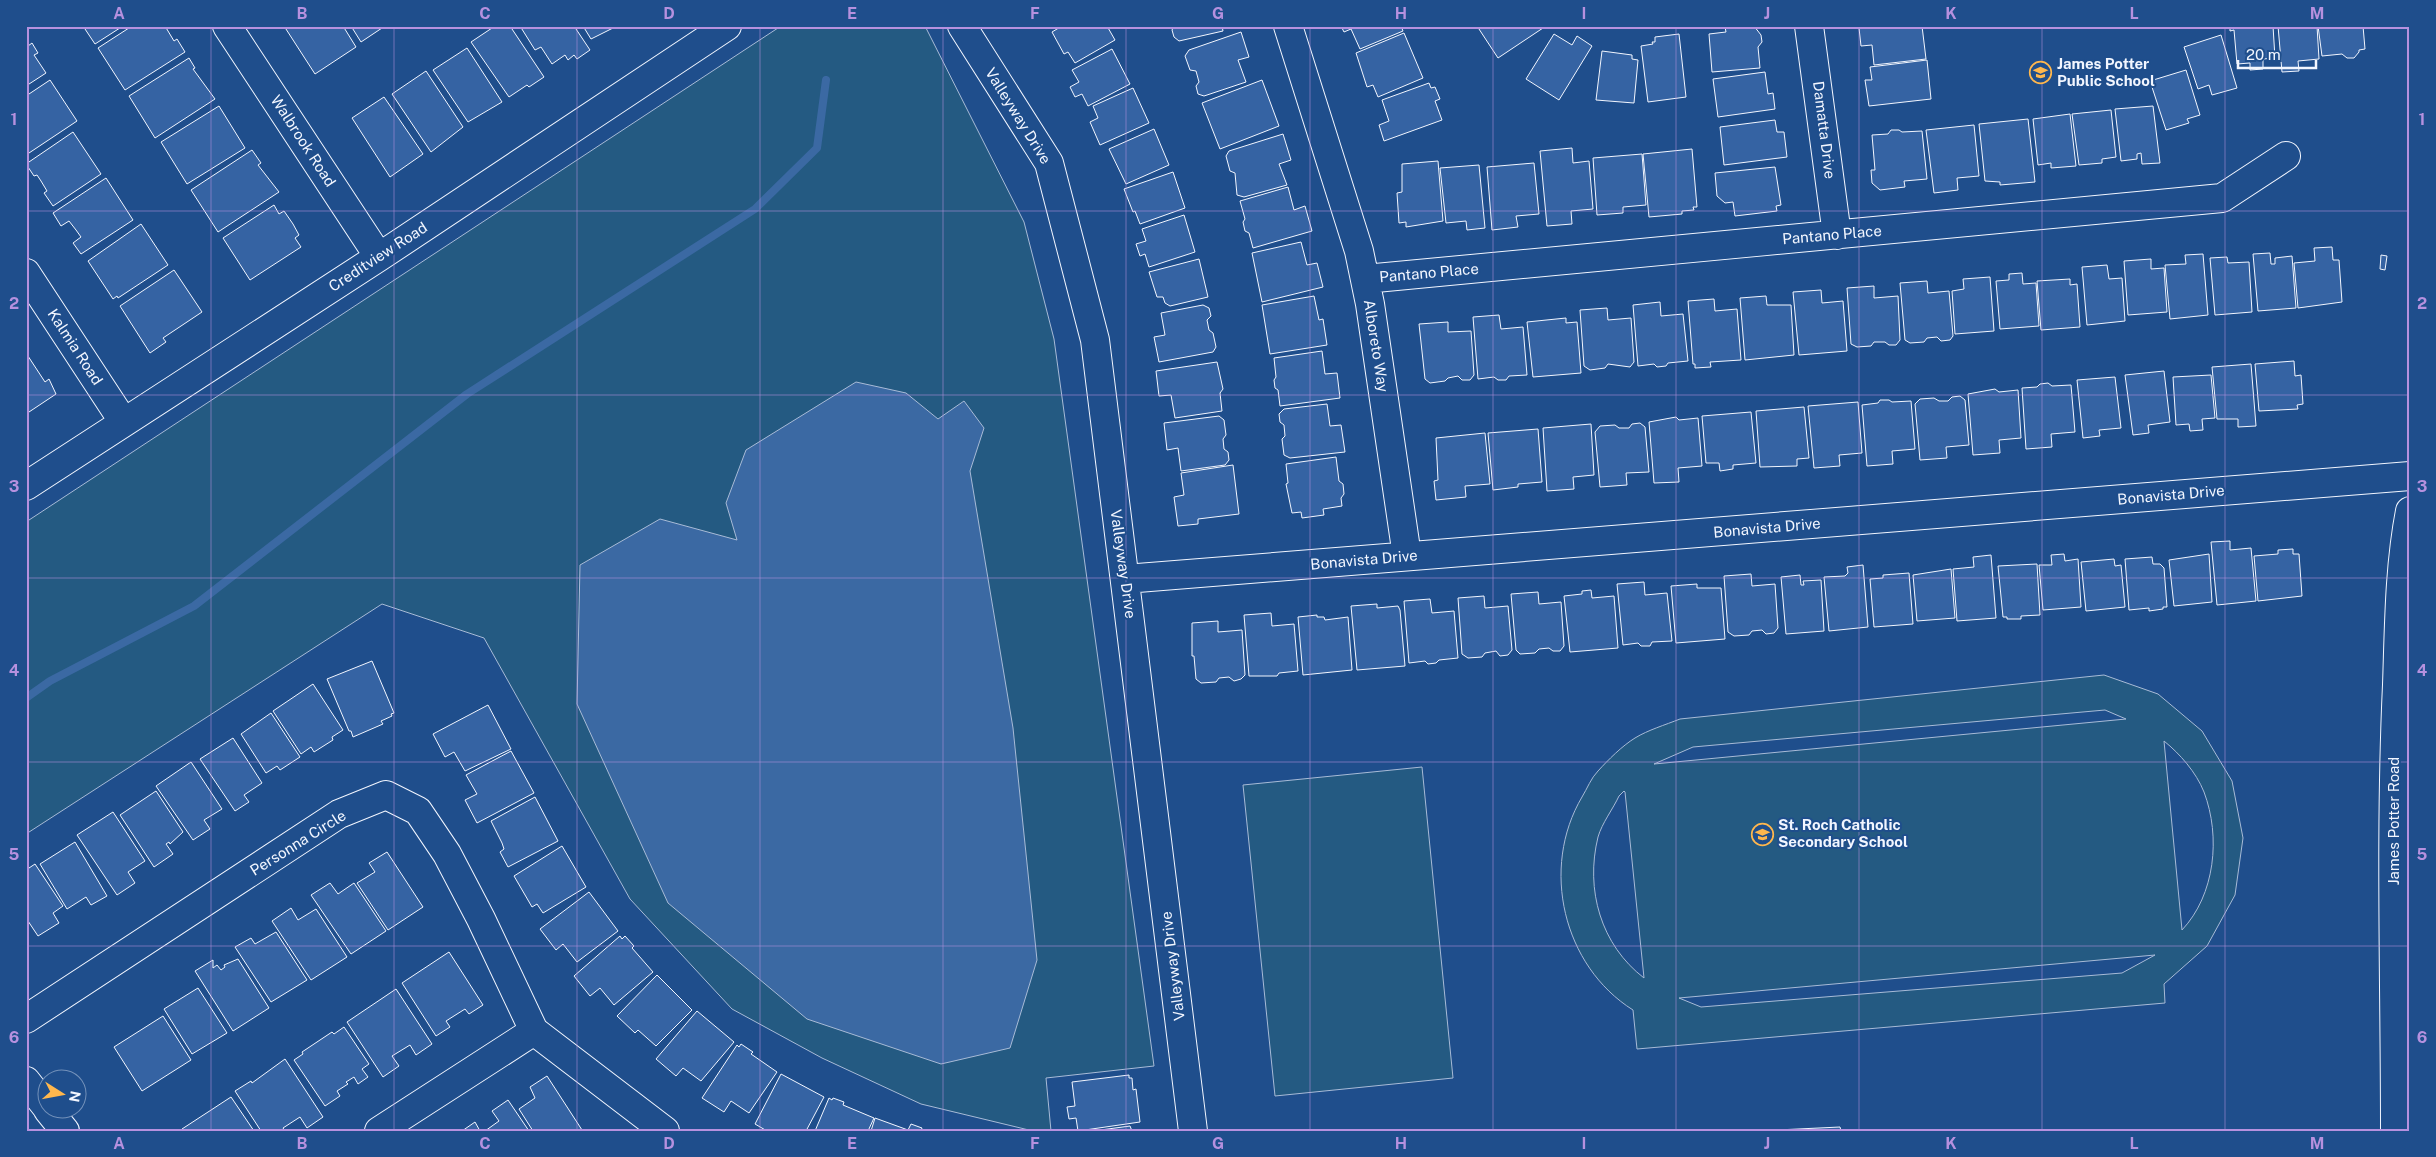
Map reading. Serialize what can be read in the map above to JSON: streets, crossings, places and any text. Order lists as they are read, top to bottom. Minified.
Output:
{"streets":{"street":["Valleyway Drive","Damatta Drive","Walbrook Road","Pantano Place","Creditview Road","Alboreto Way","Kalmia Road","Bonavista Drive","James Potter Road","Personna Circle"]},"crossings":[["Valleyway Drive","Bonavista Drive"],["Damatta Drive","Pantano Place"],["Walbrook Road","Creditview Road"],["Pantano Place","Alboreto Way"],["Creditview Road","Kalmia Road"],["Alboreto Way","Bonavista Drive"]],"places":{"school or university":["James Potter Public School","St. Roch Catholic Secondary School"]},"scale_bar":"20 m","north":"right","grid":{"columns":["A","B","C","D","E","F","G","H","I","J","K","L","M"],"rows":["1","2","3","4","5","6"]}}
